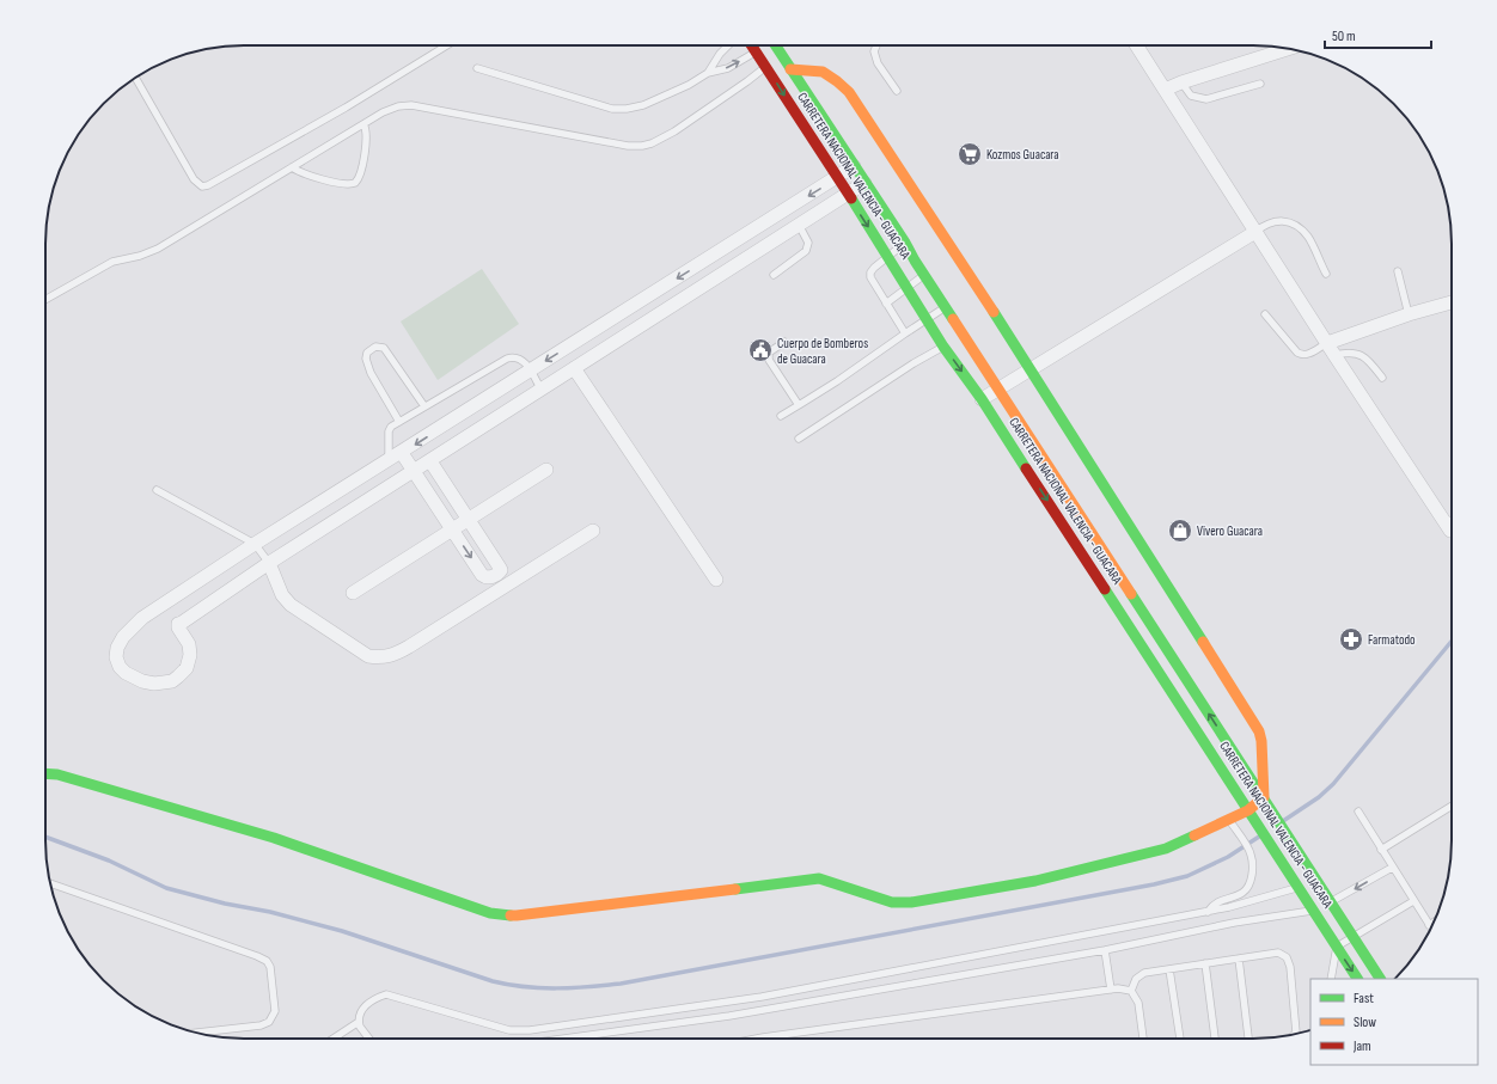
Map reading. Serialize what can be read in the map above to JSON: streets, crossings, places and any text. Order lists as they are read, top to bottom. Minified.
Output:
{"streets":{"main road":["CARRETERA NACIONAL VALENCIA - GUACARA"]},"places":{"supermarket":["Kozmos Guacara"],"public building":["Cuerpo de Bomberos de Guacara"],"shop":["Vivero Guacara"],"pharmacy":["Farmatodo"]},"legend":["Fast","Slow","Jam"],"scale_bar":"50 m"}
